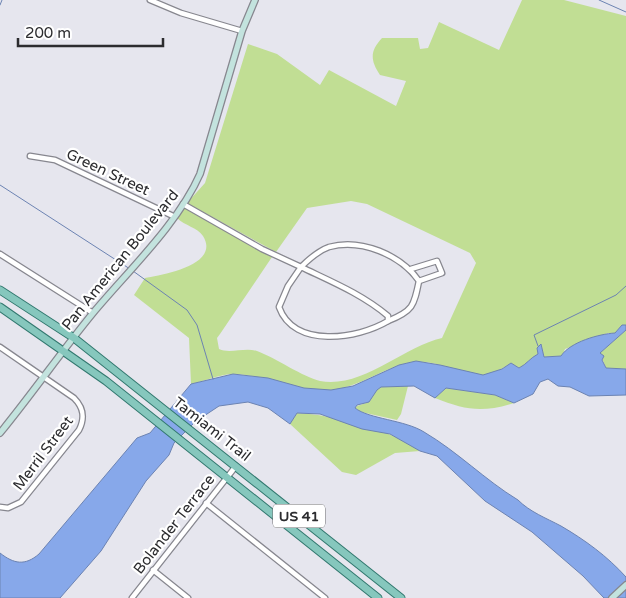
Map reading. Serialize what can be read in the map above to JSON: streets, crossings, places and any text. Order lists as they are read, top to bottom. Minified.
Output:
{"streets":{"main road":["Tamiami Trail","US 41"],"street":["Green Street","Pan American Boulevard","Merril Street","Bolander Terrace"]},"crossings":[["Green Street","Pan American Boulevard"],["Pan American Boulevard","Tamiami Trail"],["Pan American Boulevard","Merril Street"],["Tamiami Trail","Bolander Terrace"]],"scale_bar":"200 m"}
